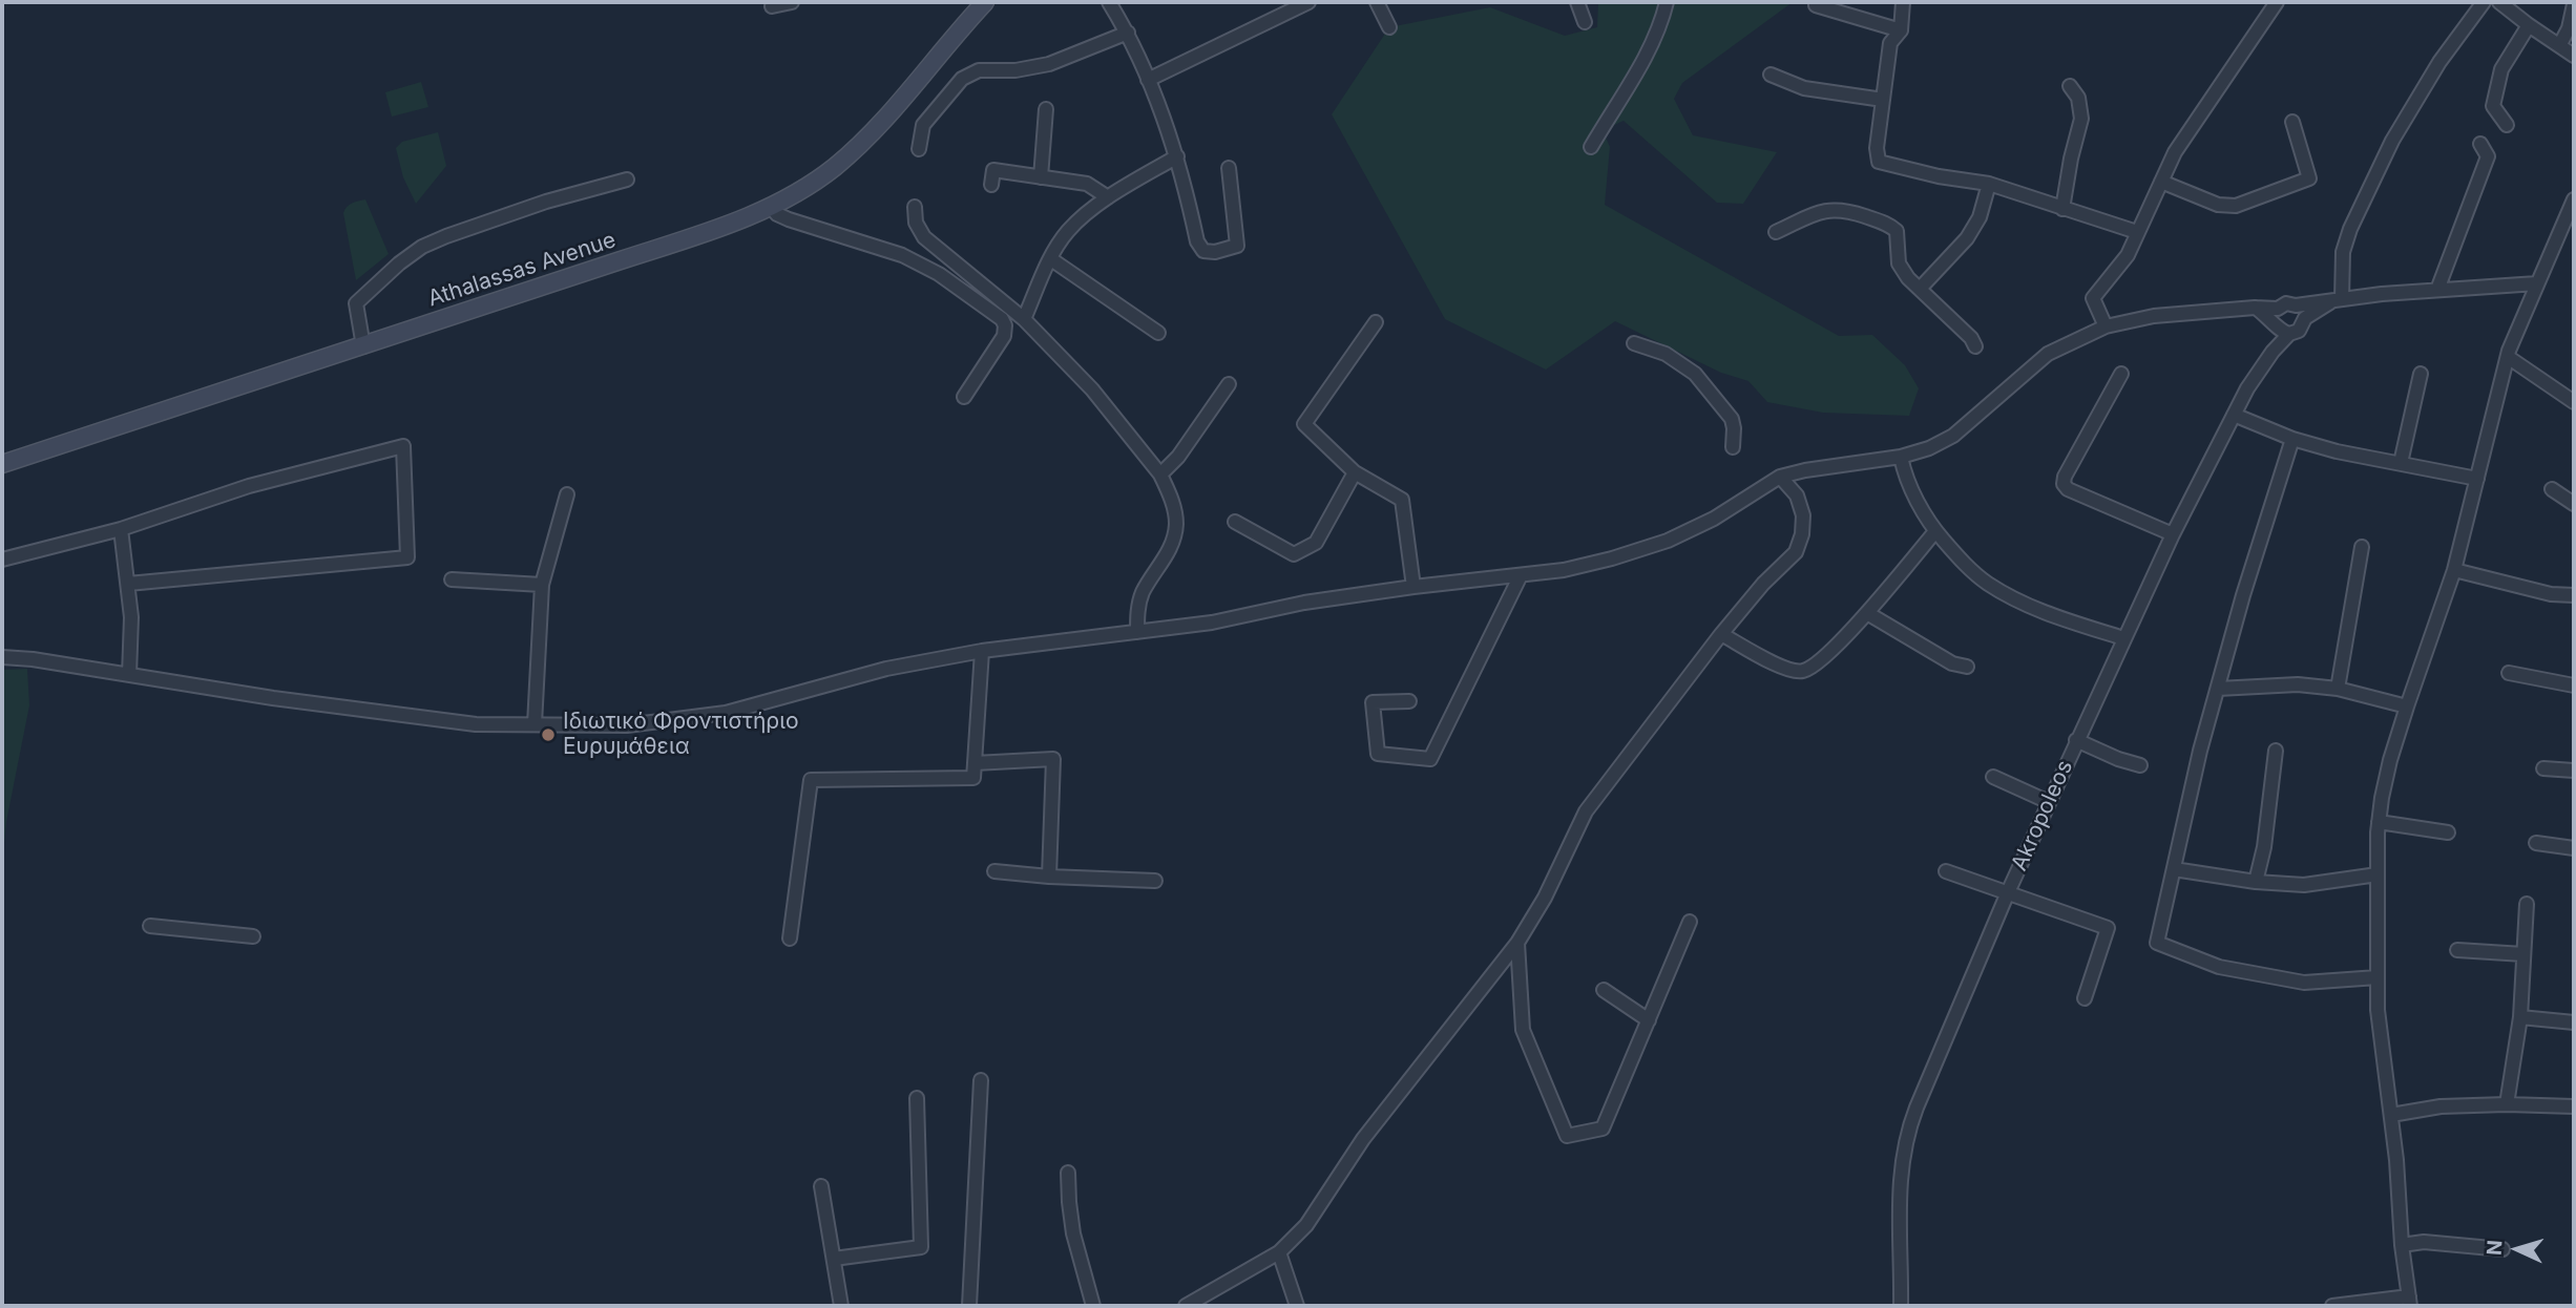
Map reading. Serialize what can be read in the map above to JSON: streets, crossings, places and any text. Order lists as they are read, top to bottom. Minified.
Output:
{"streets":{"main road":["Athalassas Avenue"],"street":["Akropoleos"]},"places":["Ιδιωτικό Φροντιστήριο Ευρυμάθεια"],"north":"left"}
